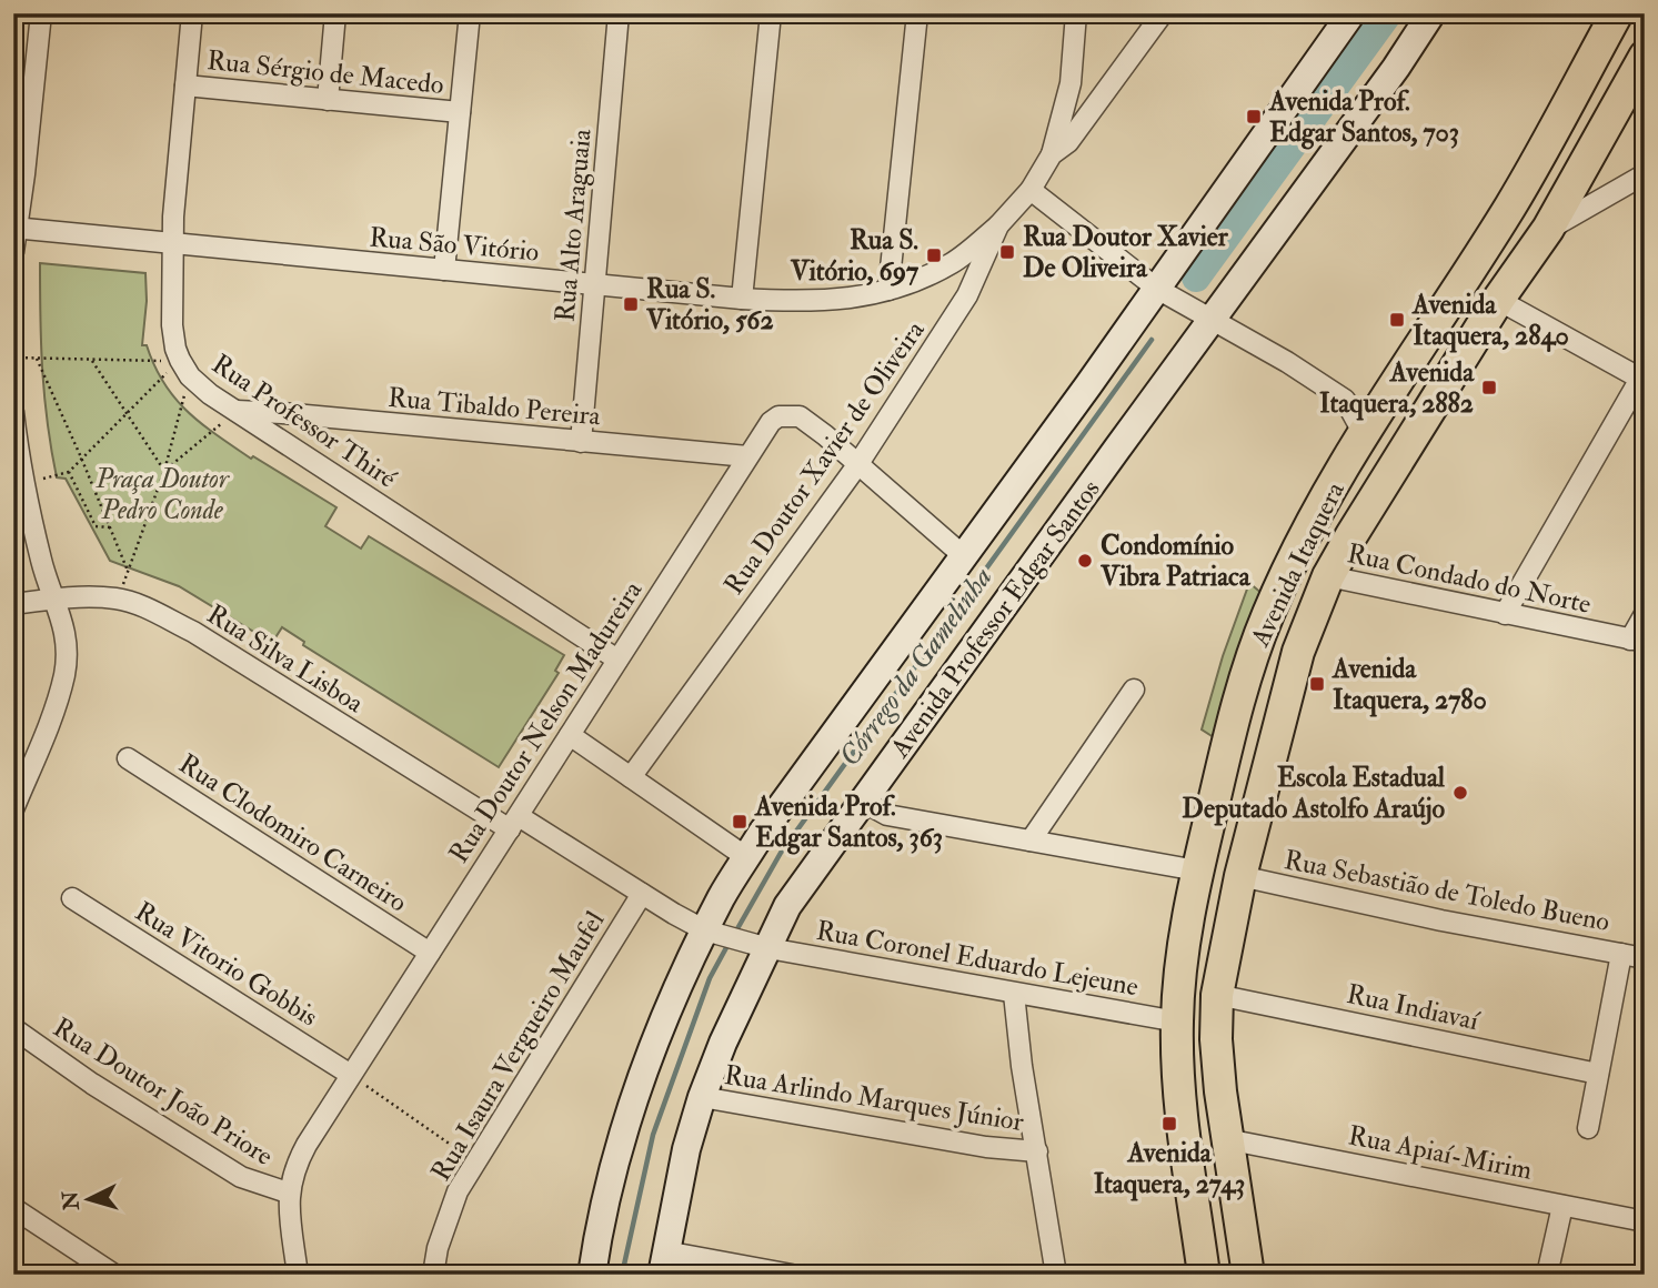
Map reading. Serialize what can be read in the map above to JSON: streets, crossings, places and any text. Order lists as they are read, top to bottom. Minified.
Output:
{"streets":{"main road":["Avenida Itaquera","Avenida Professor Edgar Santos"],"street":["Rua Sérgio de Macedo","Rua Alto Araguaia","Rua São Vitório","Rua Tibaldo Pereira","Rua Professor Thiré","Rua Doutor Xavier de Oliveira","Rua Condado do Norte","Rua Silva Lisboa","Rua Doutor Nelson Madureira","Rua Clodomiro Carneiro","Rua Sebastião de Toledo Bueno","Rua Coronel Eduardo Lejeune","Rua Vitorio Gobbis","Rua Indiavaí","Rua Isaura Vergueiro Maufel","Rua Doutor João Priore","Rua Arlindo Marques Júnior","Rua Apiaí-Mirim"]},"crossings":[["Rua Sérgio de Macedo","Rua Professor Thiré"],["Rua Alto Araguaia","Rua São Vitório"],["Rua Alto Araguaia","Rua Tibaldo Pereira"],["Rua São Vitório","Rua Professor Thiré"],["Rua São Vitório","Rua Doutor Xavier de Oliveira"],["Rua Tibaldo Pereira","Rua Professor Thiré"],["Rua Tibaldo Pereira","Rua Doutor Nelson Madureira"],["Rua Professor Thiré","Rua Doutor Nelson Madureira"],["Rua Doutor Xavier de Oliveira","Rua Doutor Nelson Madureira"],["Avenida Itaquera","Rua Condado do Norte"],["Avenida Itaquera","Rua Sebastião de Toledo Bueno"],["Avenida Itaquera","Rua Coronel Eduardo Lejeune"],["Avenida Itaquera","Rua Indiavaí"],["Avenida Itaquera","Rua Apiaí-Mirim"],["Avenida Professor Edgar Santos","Rua Coronel Eduardo Lejeune"],["Avenida Professor Edgar Santos","Rua Arlindo Marques Júnior"],["Rua Silva Lisboa","Rua Doutor Nelson Madureira"],["Rua Silva Lisboa","Rua Coronel Eduardo Lejeune"],["Rua Silva Lisboa","Rua Isaura Vergueiro Maufel"],["Rua Doutor Nelson Madureira","Rua Clodomiro Carneiro"],["Rua Doutor Nelson Madureira","Rua Vitorio Gobbis"],["Rua Doutor Nelson Madureira","Rua Doutor João Priore"],["Rua Coronel Eduardo Lejeune","Rua Isaura Vergueiro Maufel"]],"water":["Córrego da Gamelinha"],"parks":["Praça Doutor Pedro Conde"],"places":{"transit":["Avenida Prof. Edgar Santos, 703","Rua Doutor Xavier De Oliveira","Rua S. Vitório, 697","Rua S. Vitório, 562","Avenida Itaquera, 2840","Avenida Itaquera, 2882","Avenida Itaquera, 2780","Avenida Prof. Edgar Santos, 363","Avenida Itaquera, 2743"],"other":["Condomínio Vibra Patriaca","Escola Estadual Deputado Astolfo Araújo"]},"north":"left"}
